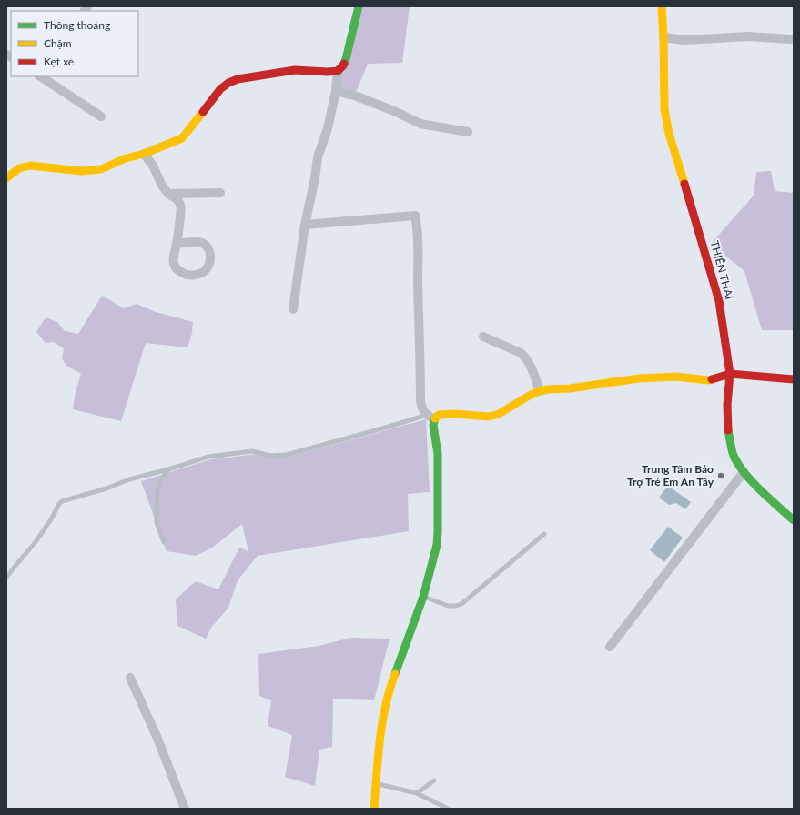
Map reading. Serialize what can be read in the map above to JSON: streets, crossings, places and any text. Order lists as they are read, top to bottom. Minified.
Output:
{"streets":{"street":["THIÊN THAI"]},"places":["Trung Tâm Bảo Trợ Trẻ Em An Tây"],"legend":["Thông thoáng","Chậm","Kẹt xe"]}
